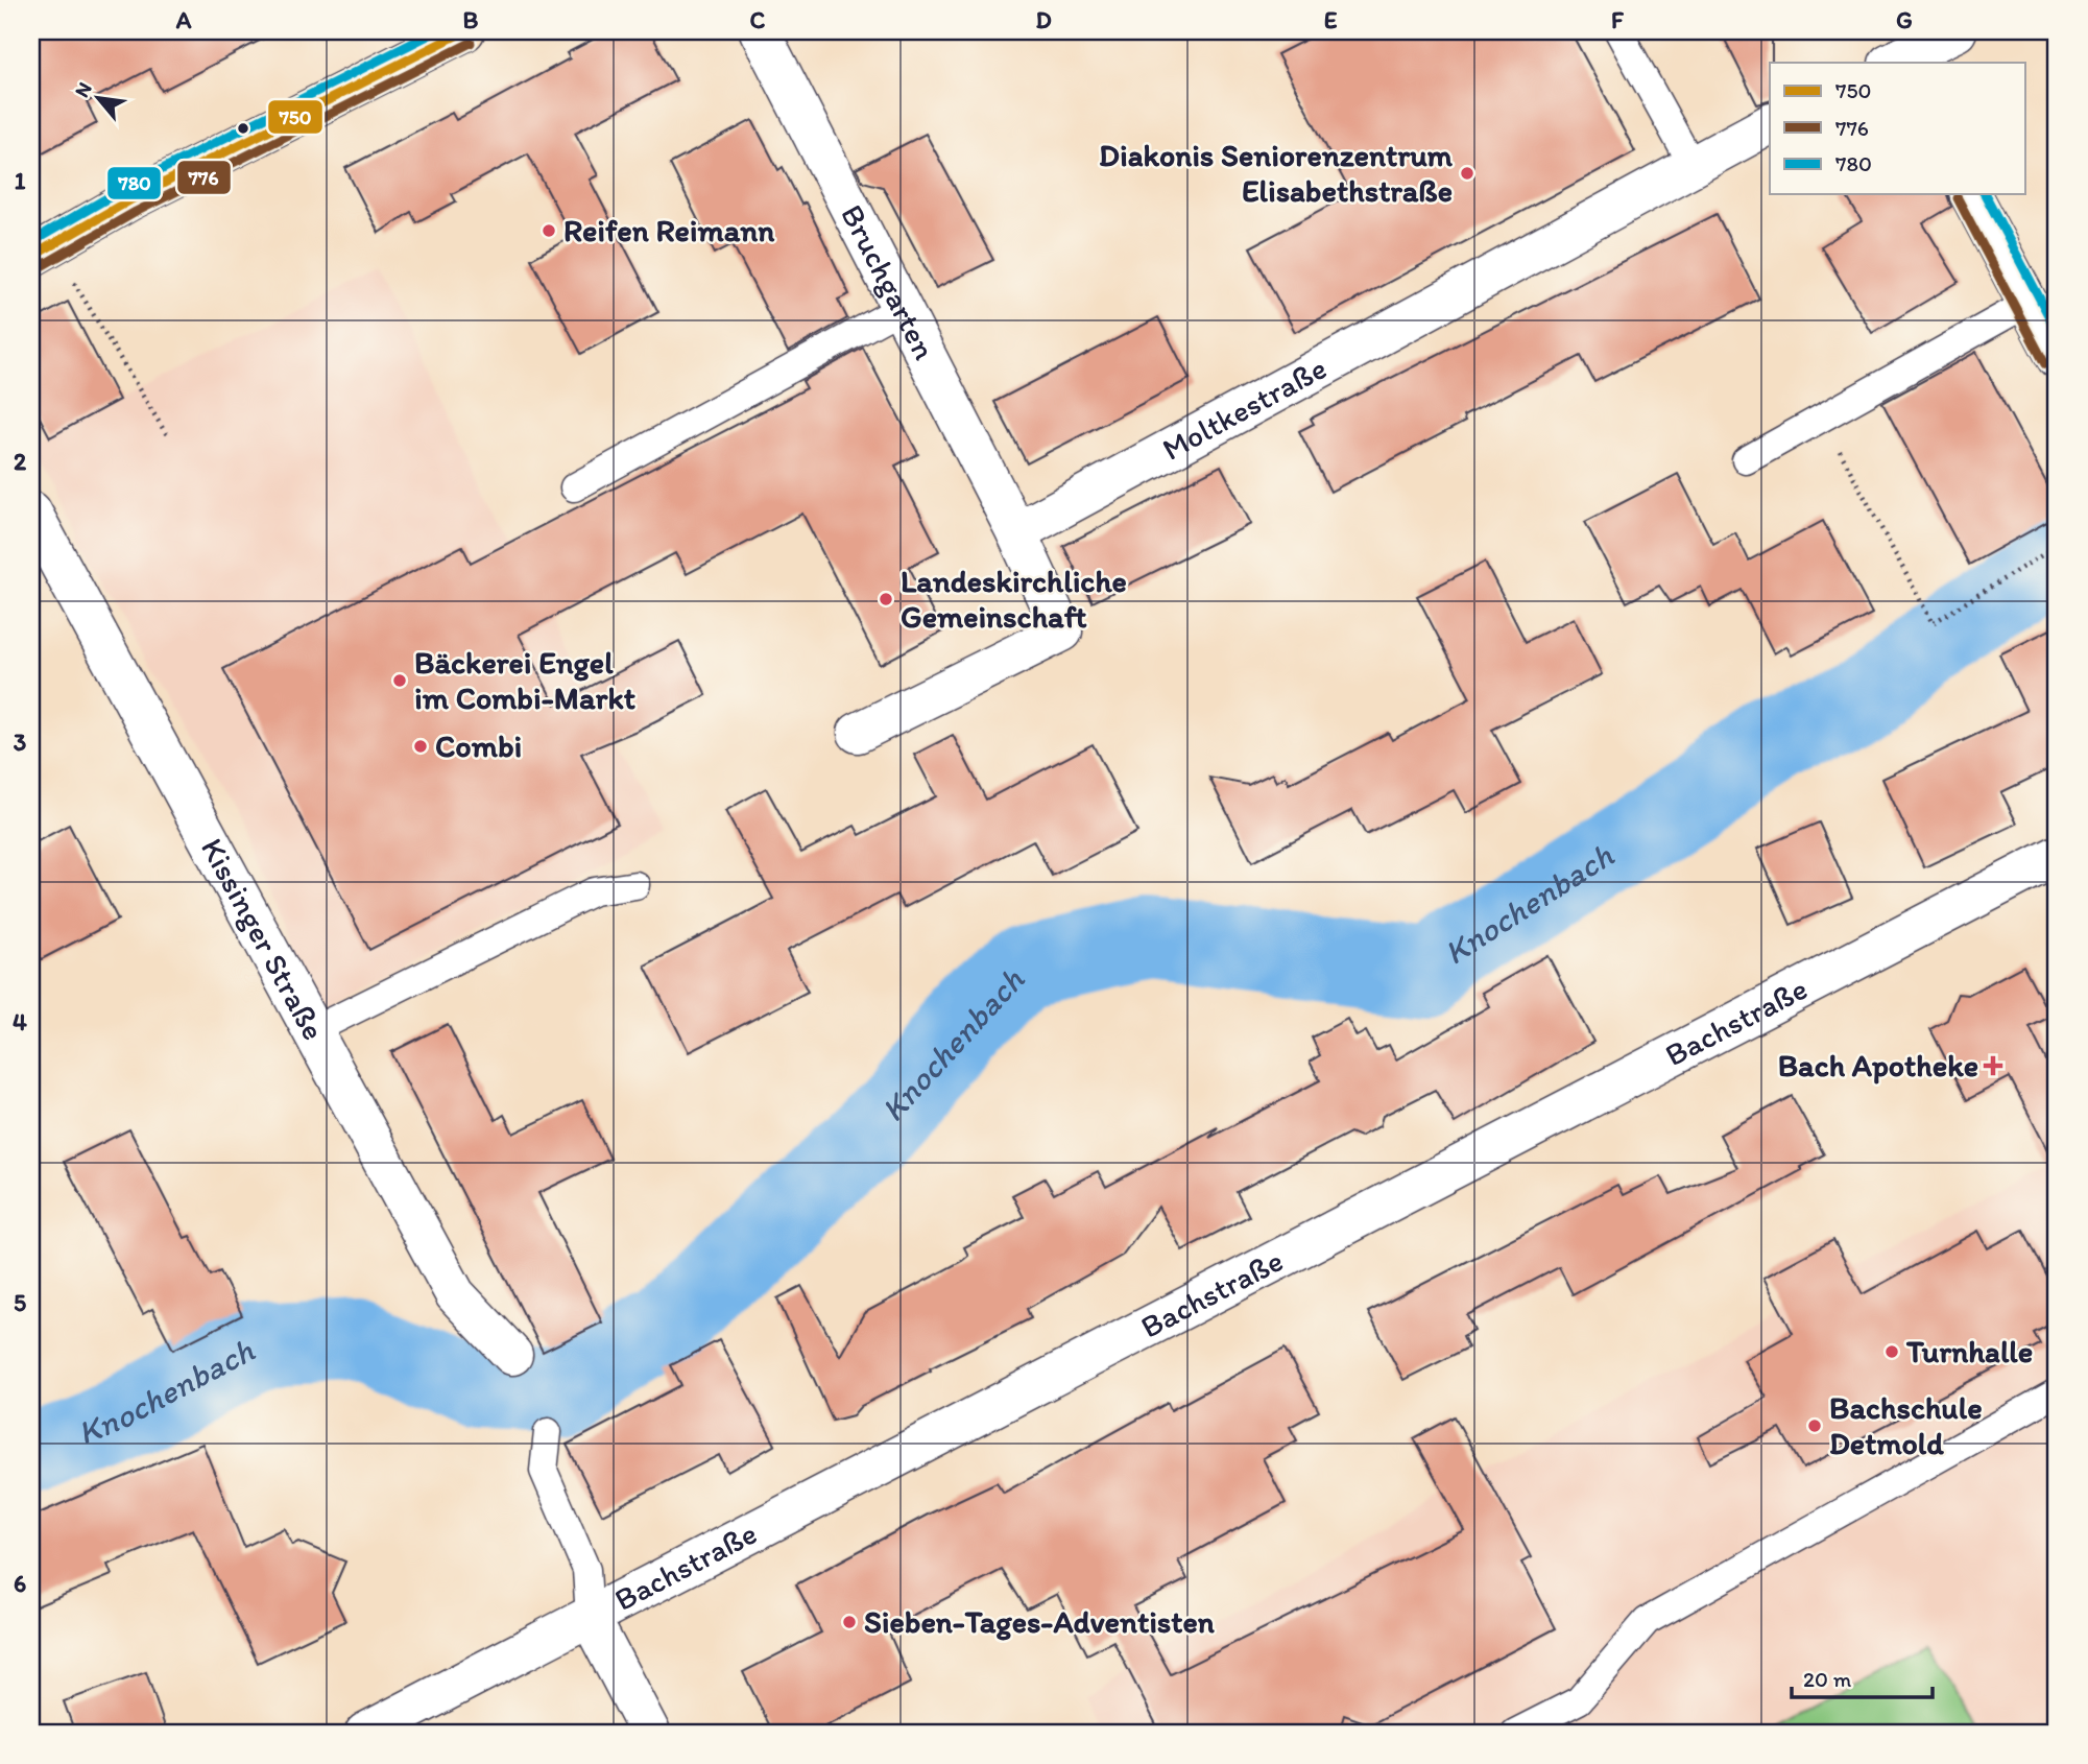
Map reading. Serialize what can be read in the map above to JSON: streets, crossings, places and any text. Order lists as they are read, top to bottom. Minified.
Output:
{"streets":{"street":["Bruchgarten","Moltkestraße","Kissinger Straße","Bachstraße"]},"crossings":[["Bruchgarten","Moltkestraße"]],"water":["Knochenbach"],"places":{"other":["Diakonis Seniorenzentrum Elisabethstraße","Reifen Reimann","Landeskirchliche Gemeinschaft","Bäckerei Engel im Combi-Markt","Combi","Turnhalle","Bachschule Detmold","Sieben-Tages-Adventisten"],"health":["Bach Apotheke"]},"lines":["transit line 750","transit line 780","transit line 776"],"legend":["750","776","780"],"scale_bar":"20 m","north":"top left","grid":{"columns":["A","B","C","D","E","F","G"],"rows":["1","2","3","4","5","6"]}}
